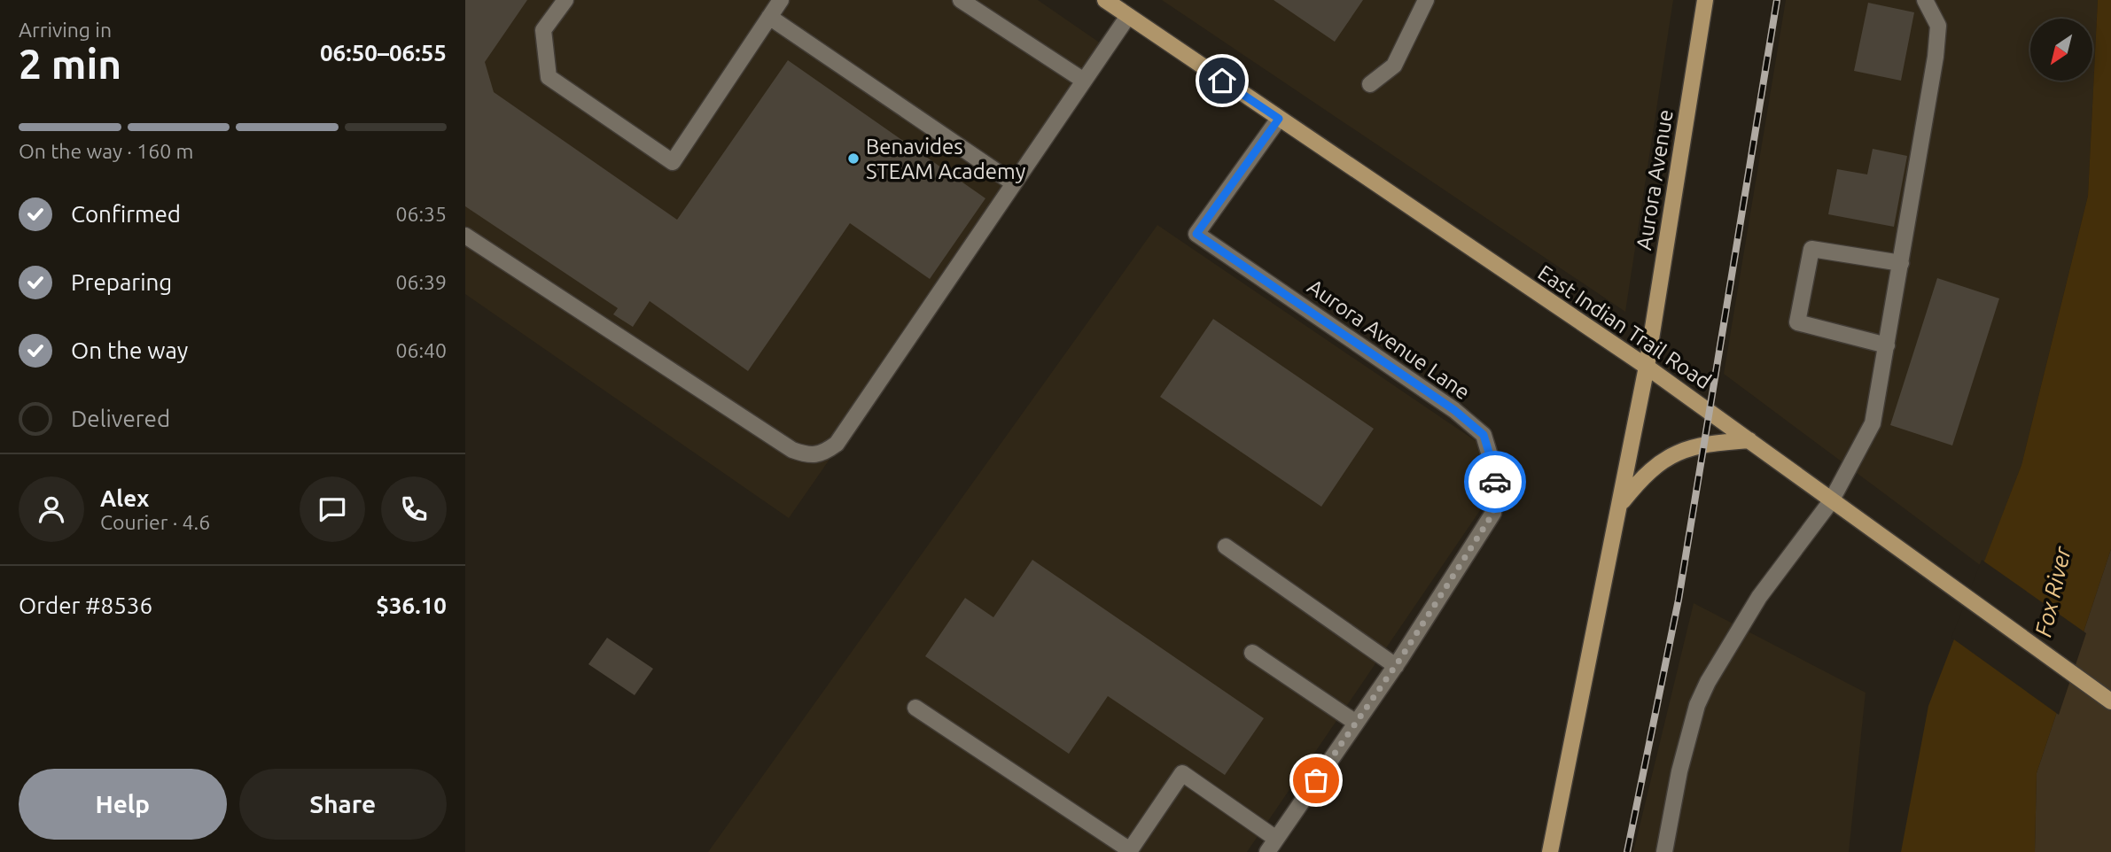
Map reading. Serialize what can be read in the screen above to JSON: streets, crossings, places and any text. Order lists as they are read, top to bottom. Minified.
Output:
{"streets":{"main road":["Aurora Avenue","East Indian Trail Road"],"street":["Aurora Avenue Lane"]},"crossings":[["Aurora Avenue","East Indian Trail Road"],["East Indian Trail Road","Aurora Avenue Lane"]],"water":["Fox River"],"places":["Benavides STEAM Academy"],"north":"bottom left","page":{"heading":["2 min","Arriving in","06:50–06:55"],"panel":["Alex","Courier · 4.6","Order #8536","$36.10"],"bar":"On the way · 160 m","list":[["Confirmed","06:35"],["Preparing","06:39"],["On the way","06:40"],"Delivered"],"buttons":["Help","Share"]}}
